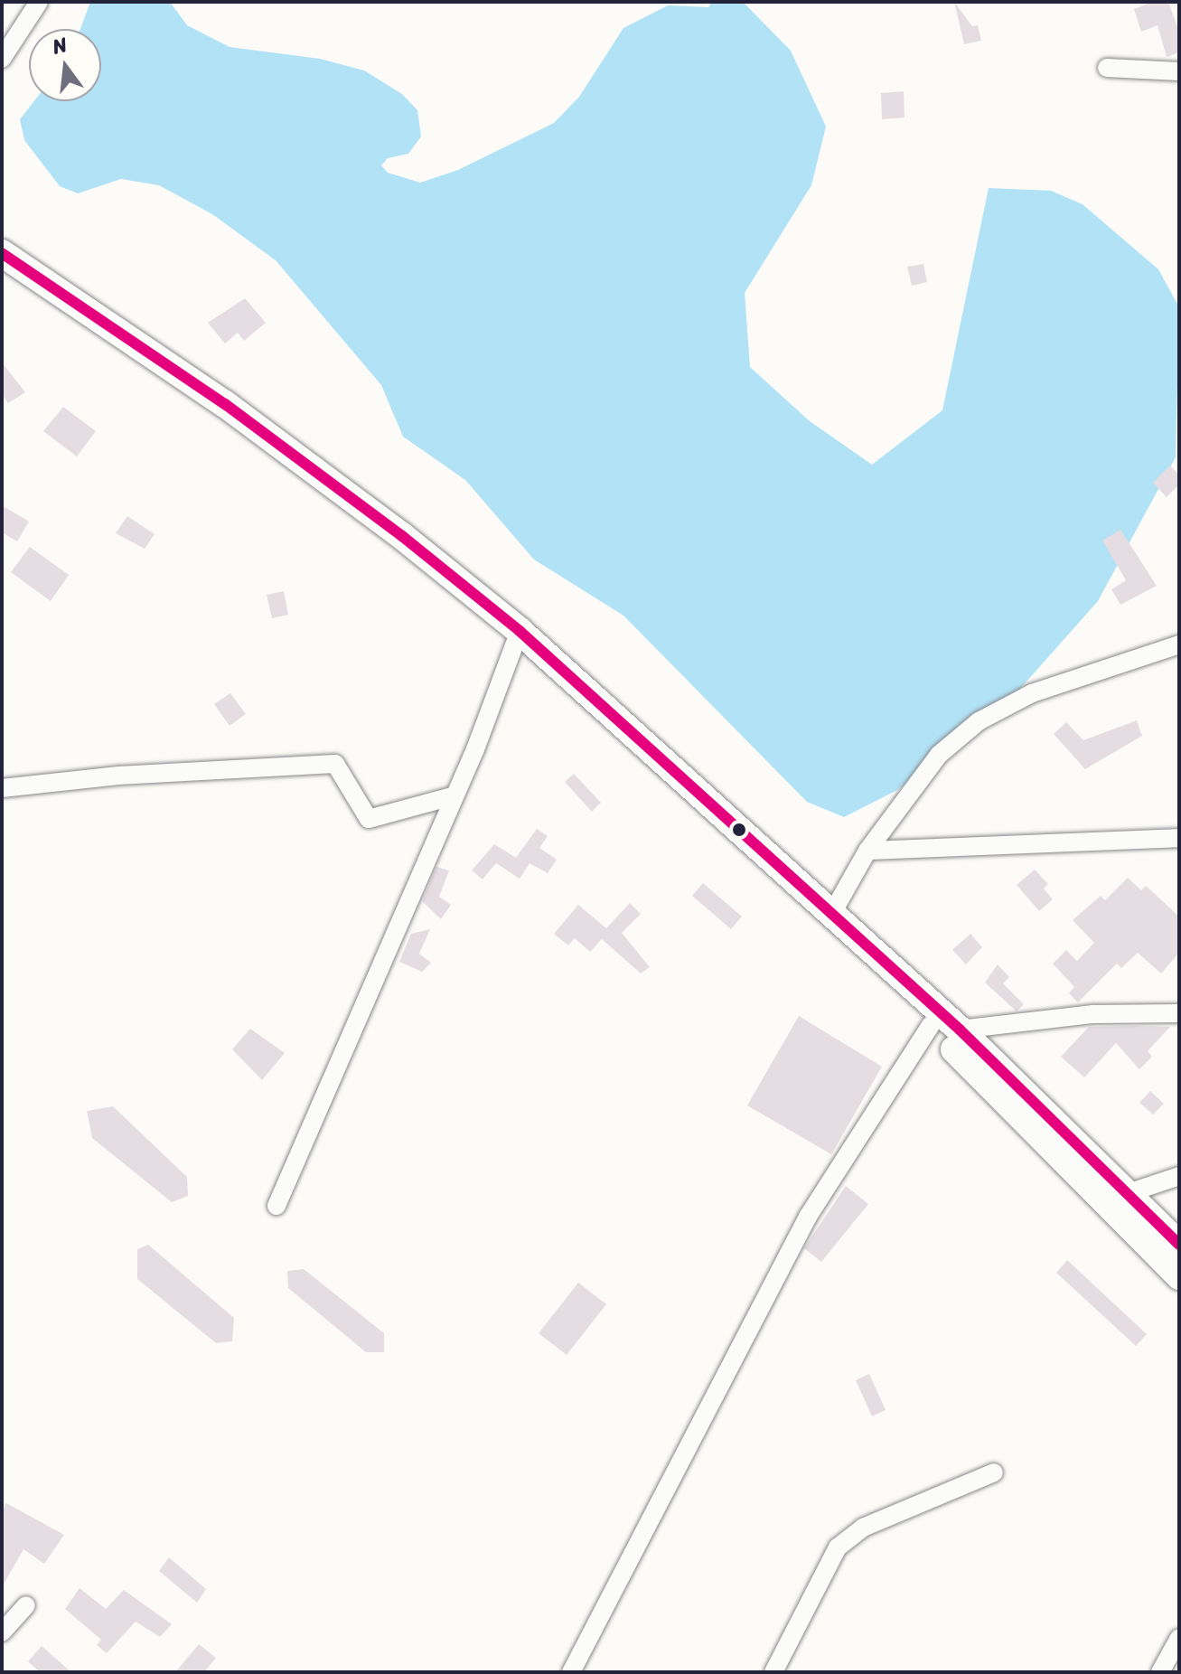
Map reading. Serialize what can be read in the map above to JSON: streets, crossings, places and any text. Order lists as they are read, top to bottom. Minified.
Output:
{"north":"top"}
